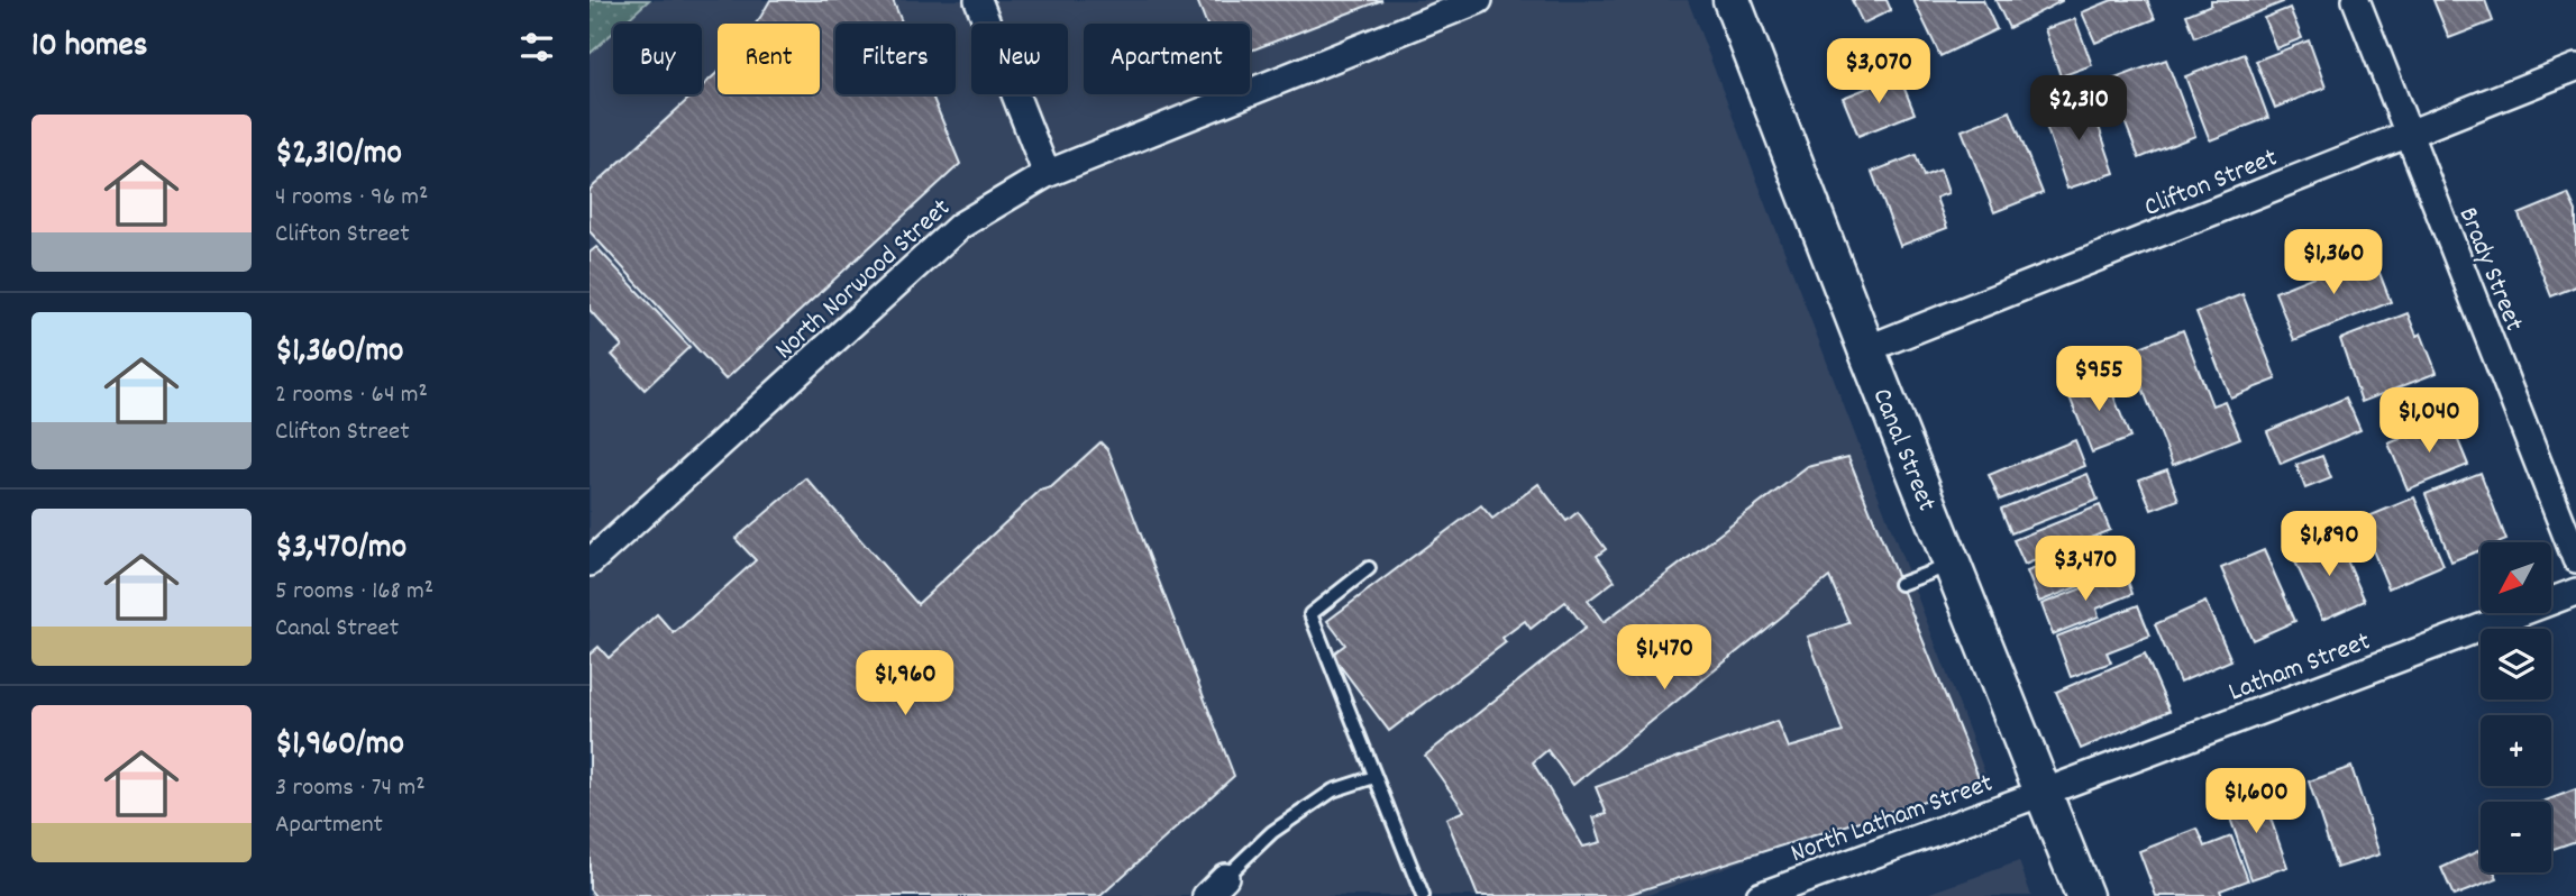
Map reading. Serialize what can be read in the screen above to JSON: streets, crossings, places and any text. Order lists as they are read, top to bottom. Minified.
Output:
{"streets":{"street":["Clifton Street","Brady Street","North Norwood Street","Canal Street","Latham Street","North Latham Street"]},"crossings":[["Clifton Street","Brady Street"],["Clifton Street","Canal Street"],["Canal Street","Latham Street"],["Canal Street","North Latham Street"],["Latham Street","North Latham Street"]],"north":"bottom left","page":{"heading":"10 homes","chip":["Buy","Rent","Filters","New","Apartment"],"price":["$3,070","$2,310","$1,360","$955","$1,040","$1,890","$3,470","$1,470","$1,960","$1,600"],"list":[{"name":"$2,310/mo","note":"4 rooms · 96 m² · Clifton Street"},{"name":"$1,360/mo","note":"2 rooms · 64 m² · Clifton Street"},{"name":"$3,470/mo","note":"5 rooms · 168 m² · Canal Street"},{"name":"$1,960/mo","note":"3 rooms · 74 m² · Apartment"}],"map_buttons":["+","−"]}}
